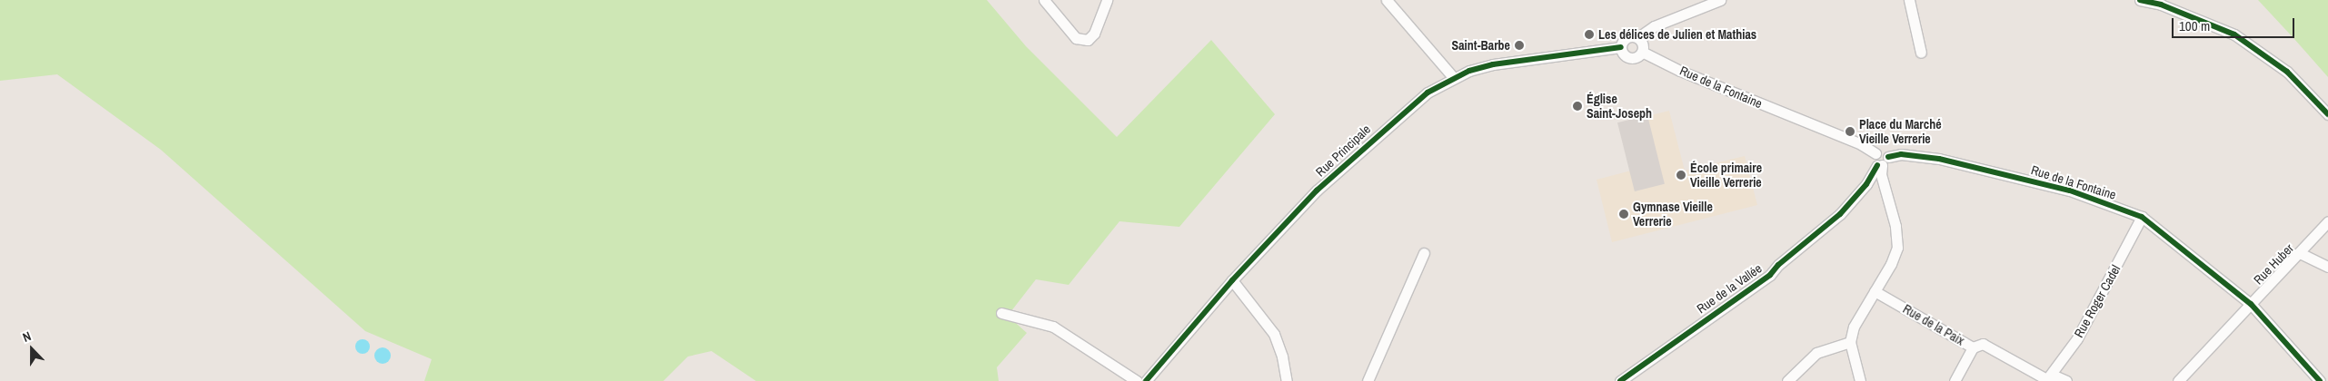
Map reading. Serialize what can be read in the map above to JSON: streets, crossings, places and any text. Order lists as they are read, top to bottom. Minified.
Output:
{"streets":{"street":["Rue de la Fontaine","Rue Principale","Rue Huber","Rue de la Vallée","Rue Roger Cadel","Rue de la Paix"]},"crossings":[["Rue de la Fontaine","Rue Principale"],["Rue de la Fontaine","Rue Huber"],["Rue de la Fontaine","Rue de la Vallée"],["Rue de la Fontaine","Rue Roger Cadel"],["Rue Roger Cadel","Rue de la Paix"]],"places":["Les délices de Julien et Mathias","Saint-Barbe","Église Saint-Joseph","Place du Marché Vieille Verrerie","École primaire Vieille Verrerie","Gymnase Vieille Verrerie"],"scale_bar":"100 m","north":"top"}
